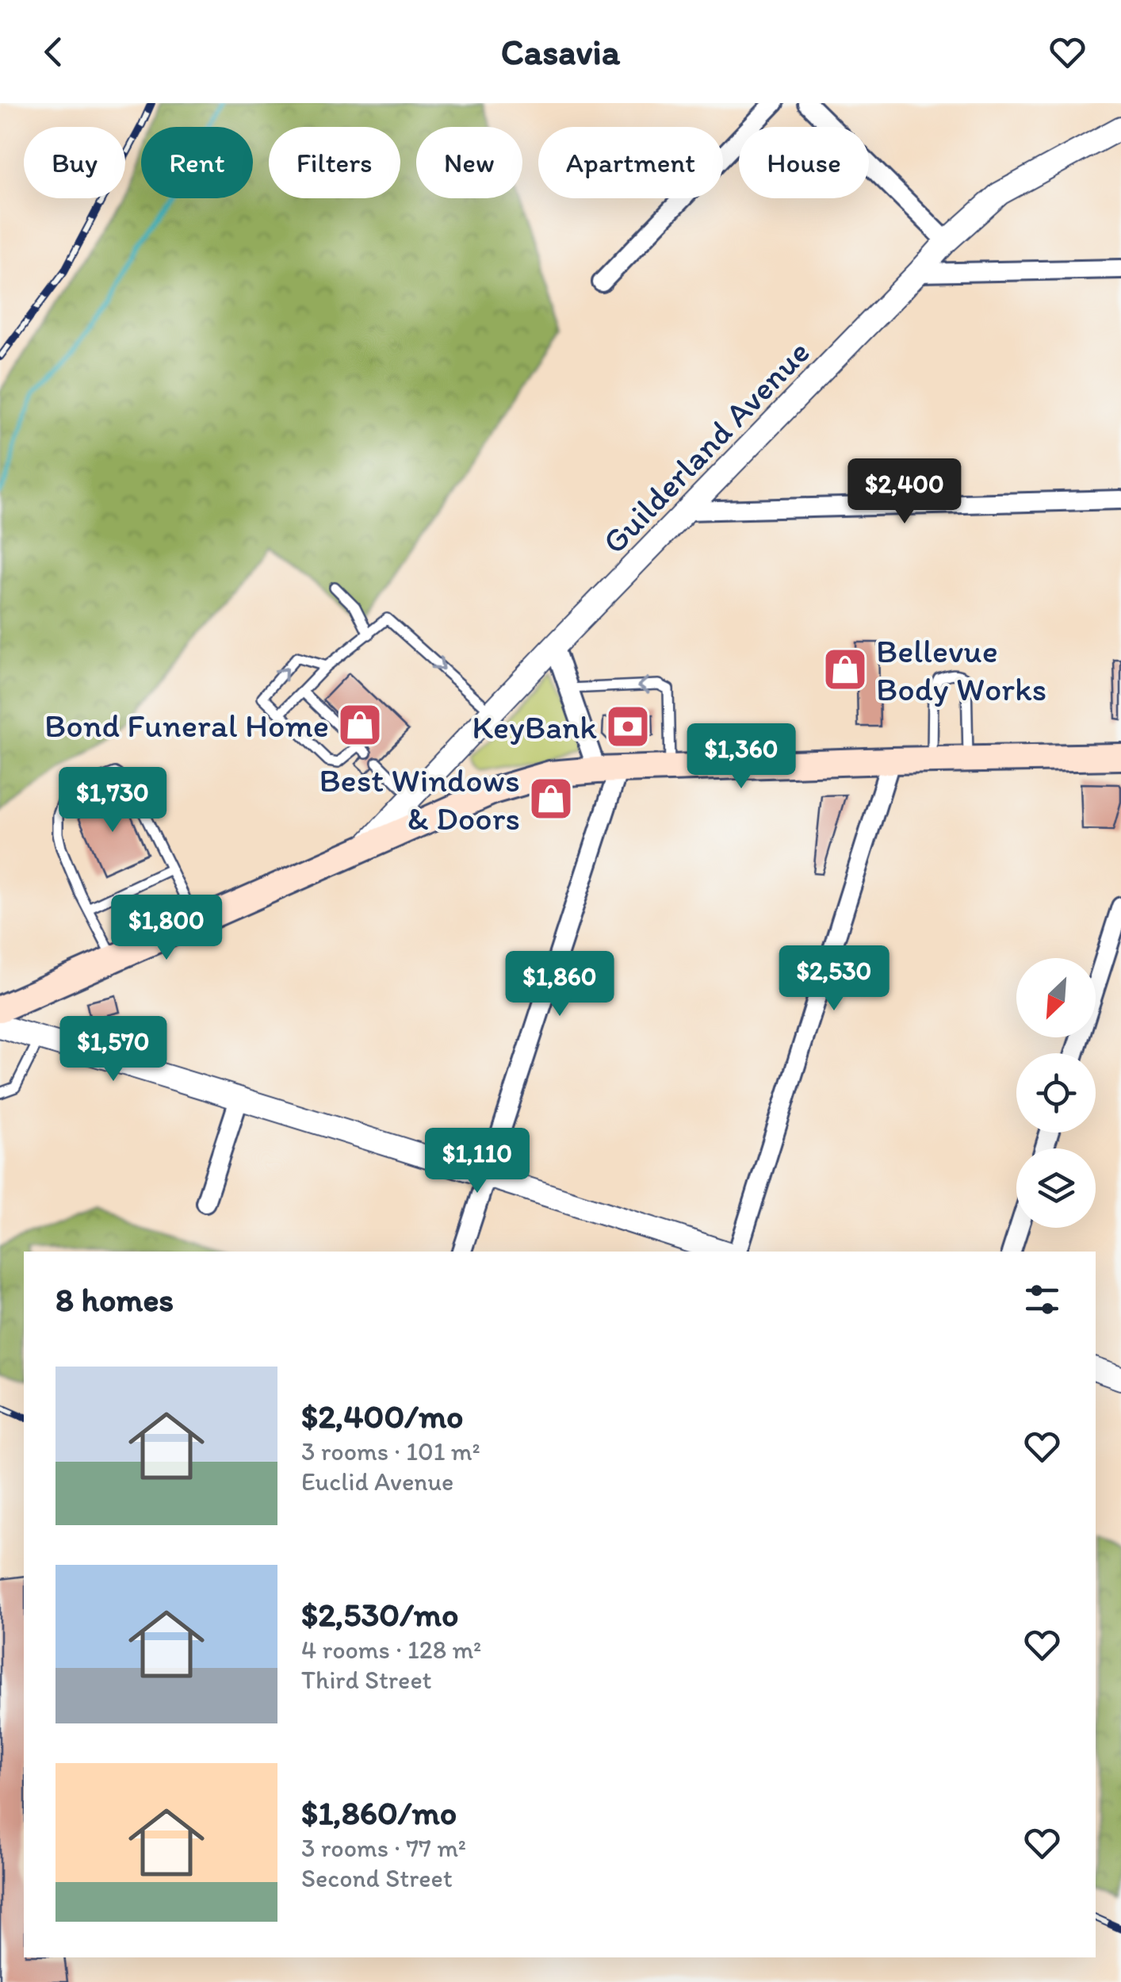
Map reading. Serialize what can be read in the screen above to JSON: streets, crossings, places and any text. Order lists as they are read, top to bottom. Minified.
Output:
{"streets":{"street":["Guilderland Avenue"]},"places":{"shop":["Bellevue Body Works","Bond Funeral Home","Best Windows & Doors"],"bank":["KeyBank"]},"north":"bottom left","page":{"header":"Casavia","chip":["Buy","Rent","Filters","New","Apartment","House"],"price":["$2,400","$1,360","$1,730","$1,800","$2,530","$1,860","$1,570","$1,110"],"heading":"8 homes","list":[{"name":"$2,400/mo","note":"3 rooms · 101 m² · Euclid Avenue"},{"name":"$2,530/mo","note":"4 rooms · 128 m² · Third Street"},{"name":"$1,860/mo","note":"3 rooms · 77 m² · Second Street"}]}}
